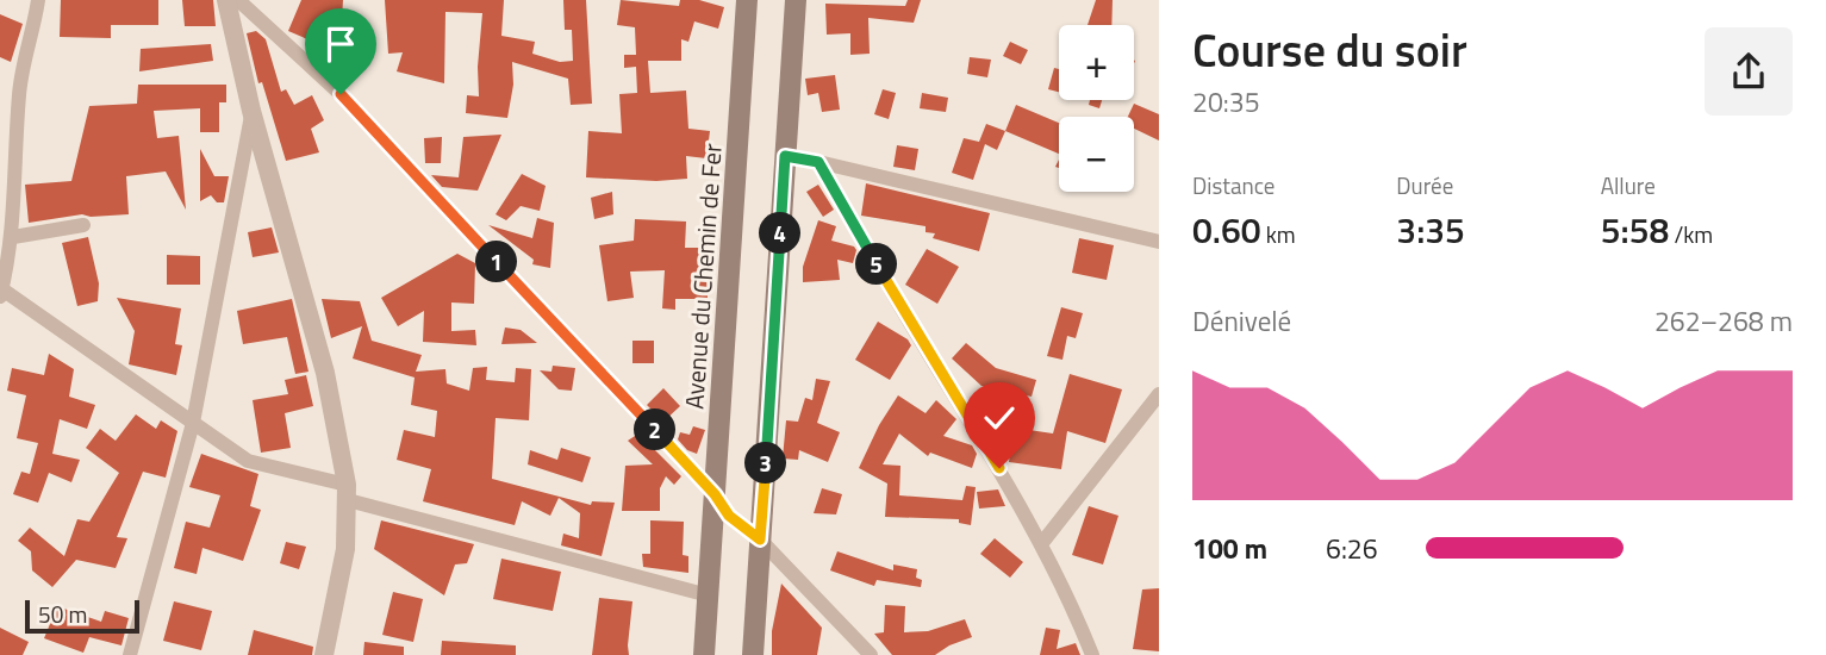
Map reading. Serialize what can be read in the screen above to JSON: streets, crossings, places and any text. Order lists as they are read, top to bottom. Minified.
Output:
{"streets":{"main road":["Avenue du Chemin de Fer"]},"scale_bar":"50 m","page":{"heading":["Course du soir","20:35"],"map_buttons":["+","−"],"stats":[["Distance","0.60 km"],["Durée","3:35"],["Allure","5:58 /km"]],"pins":["4","1","5","2","3"],"chart":["Dénivelé","262–268 m"],"list":[{"name":"100 m","note":"6:26"}],"scale":"50 m"}}
